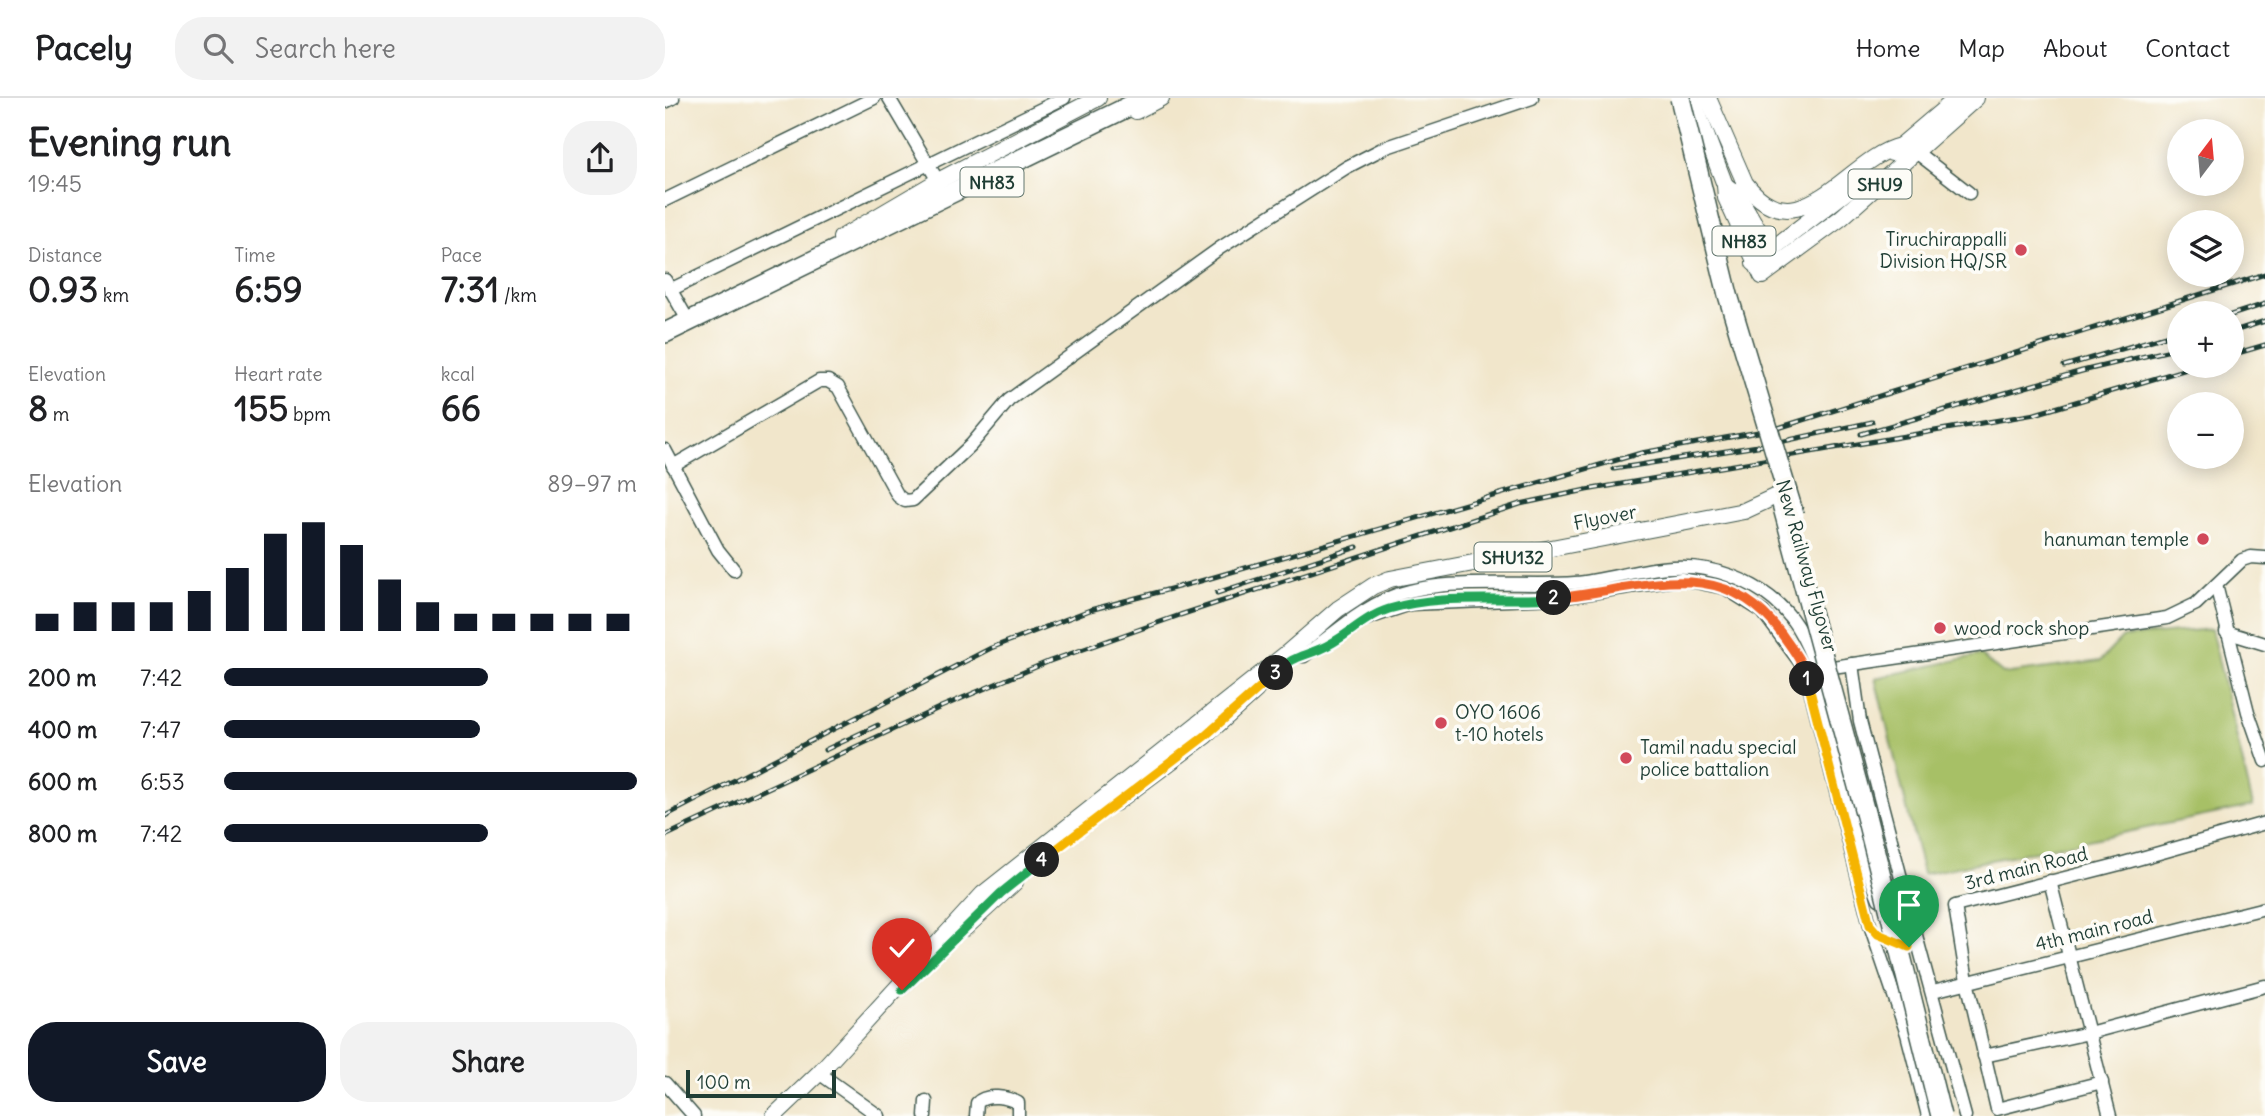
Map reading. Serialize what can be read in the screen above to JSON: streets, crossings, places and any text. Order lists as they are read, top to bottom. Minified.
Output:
{"streets":{"highway":["NH83","New Railway Flyover"],"main road":["SHU9","Flyover"],"street":["3rd main Road","4th main road"]},"crossings":[["NH83","SHU9"],["Flyover","New Railway Flyover"],["3rd main Road","4th main road"]],"places":["Tiruchirappalli Division HQ/SR","hanuman temple","wood rock shop","OYO 1606 t-10 hotels","Tamil nadu special police battalion"],"scale_bar":"100 m","north":"top","page":{"header":"Pacely","search":"Search here","nav":["Home","Map","About","Contact"],"heading":["Evening run","19:45"],"map_buttons":["+","−"],"stats":[["Distance","0.93 km"],["Time","6:59"],["Pace","7:31 /km"],["Elevation","8 m"],["Heart rate","155 bpm"],["kcal","66"]],"chart":["Elevation","89–97 m"],"pins":["2","3","1","4"],"list":[{"name":"200 m","note":"7:42"},{"name":"400 m","note":"7:47"},{"name":"600 m","note":"6:53"},{"name":"800 m","note":"7:42"}],"buttons":["Save","Share"],"scale":"100 m"}}
